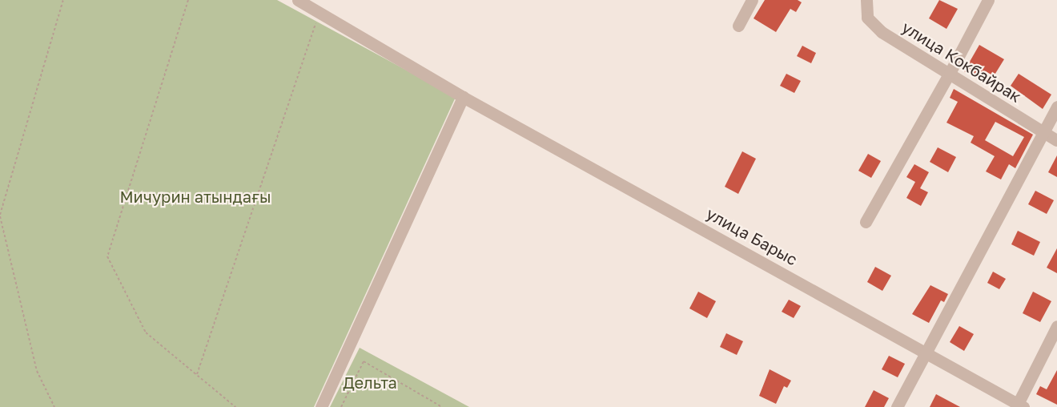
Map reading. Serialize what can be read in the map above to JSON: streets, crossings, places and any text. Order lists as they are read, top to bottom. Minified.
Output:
{"streets":{"street":["улица Кокбайрак","улица Барыс"]},"parks":["Мичурин атындағы","Дельта"]}
